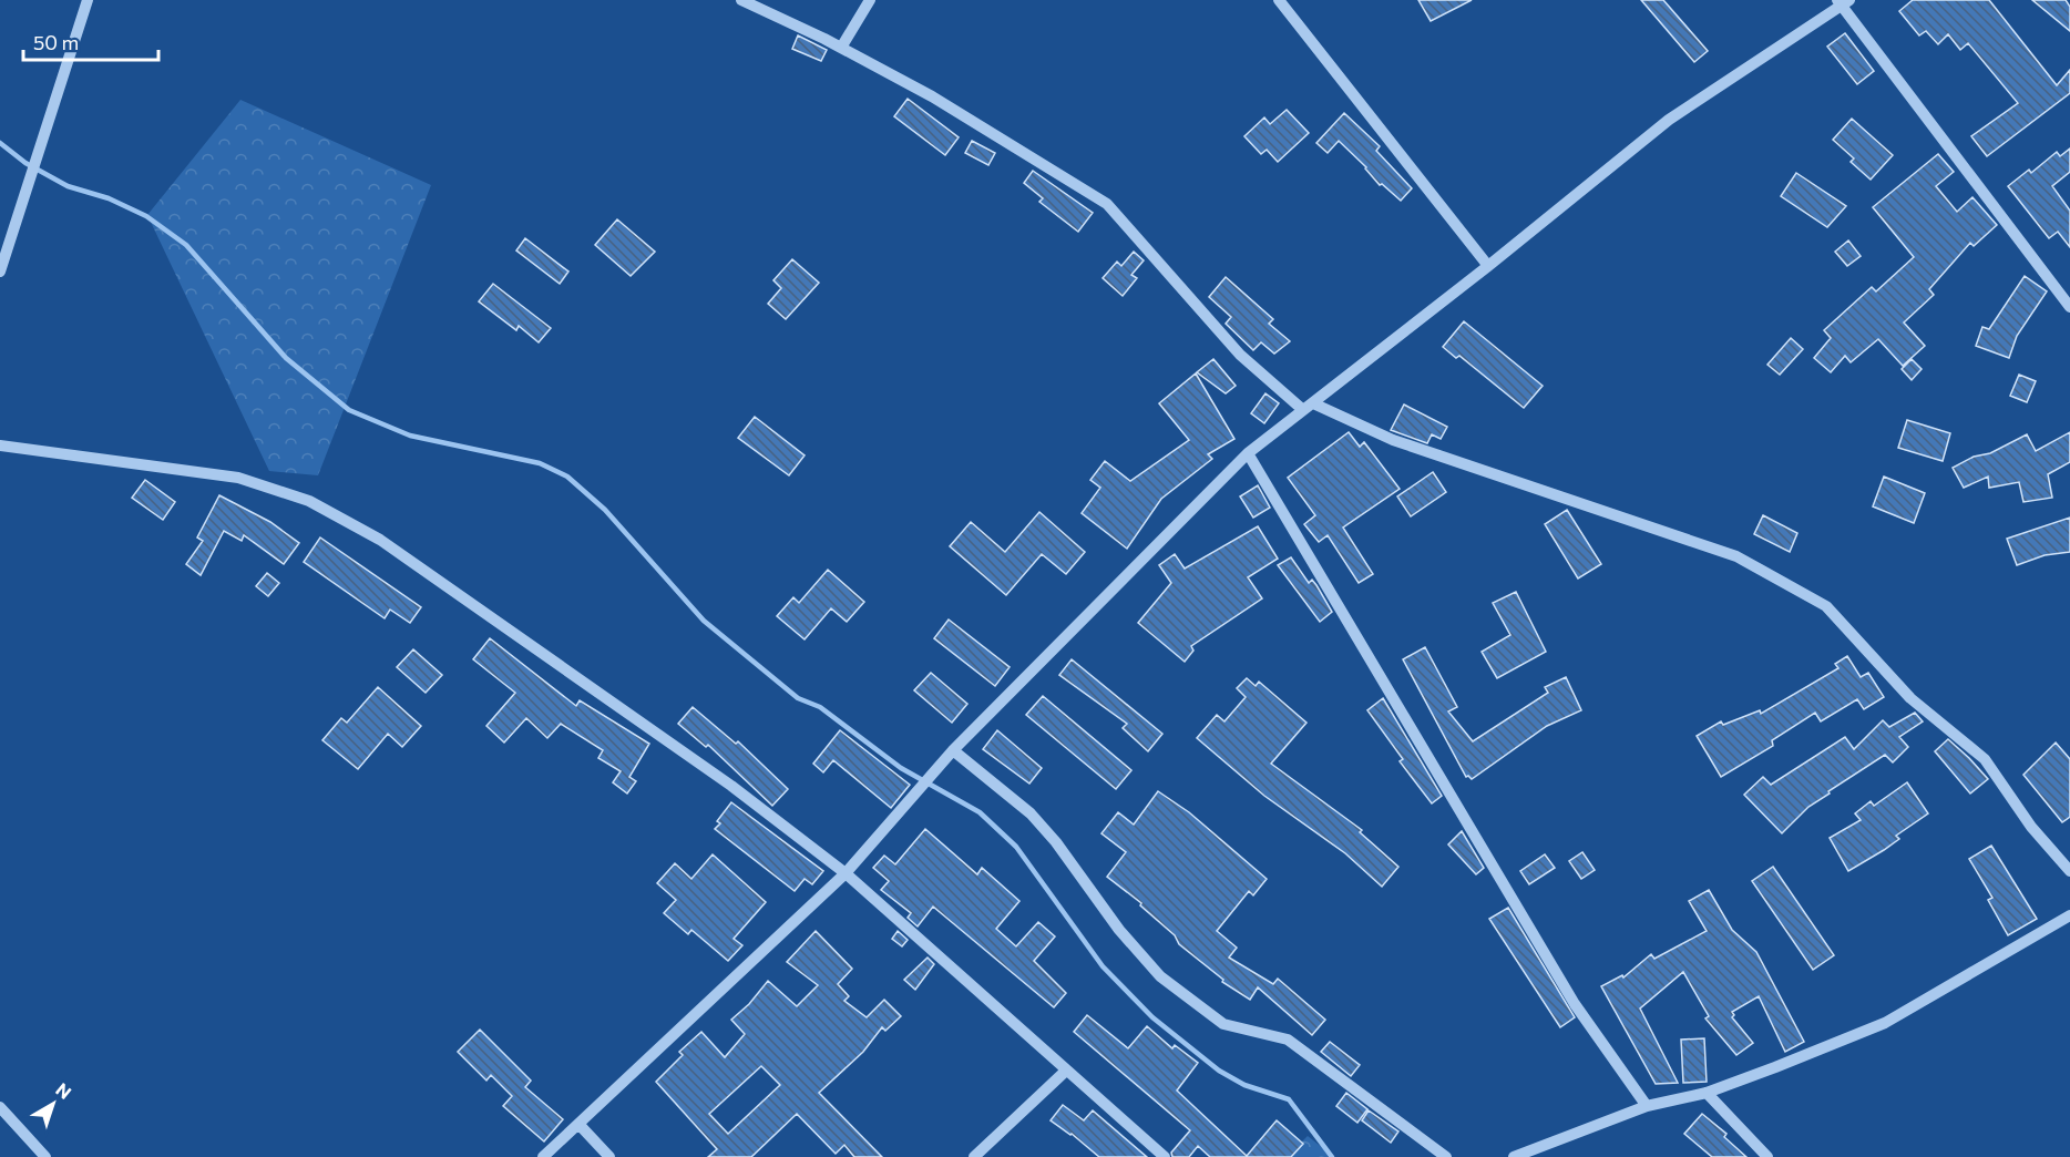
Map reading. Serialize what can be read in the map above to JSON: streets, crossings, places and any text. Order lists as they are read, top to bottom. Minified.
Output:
{"scale_bar":"50 m","north":"top right"}
